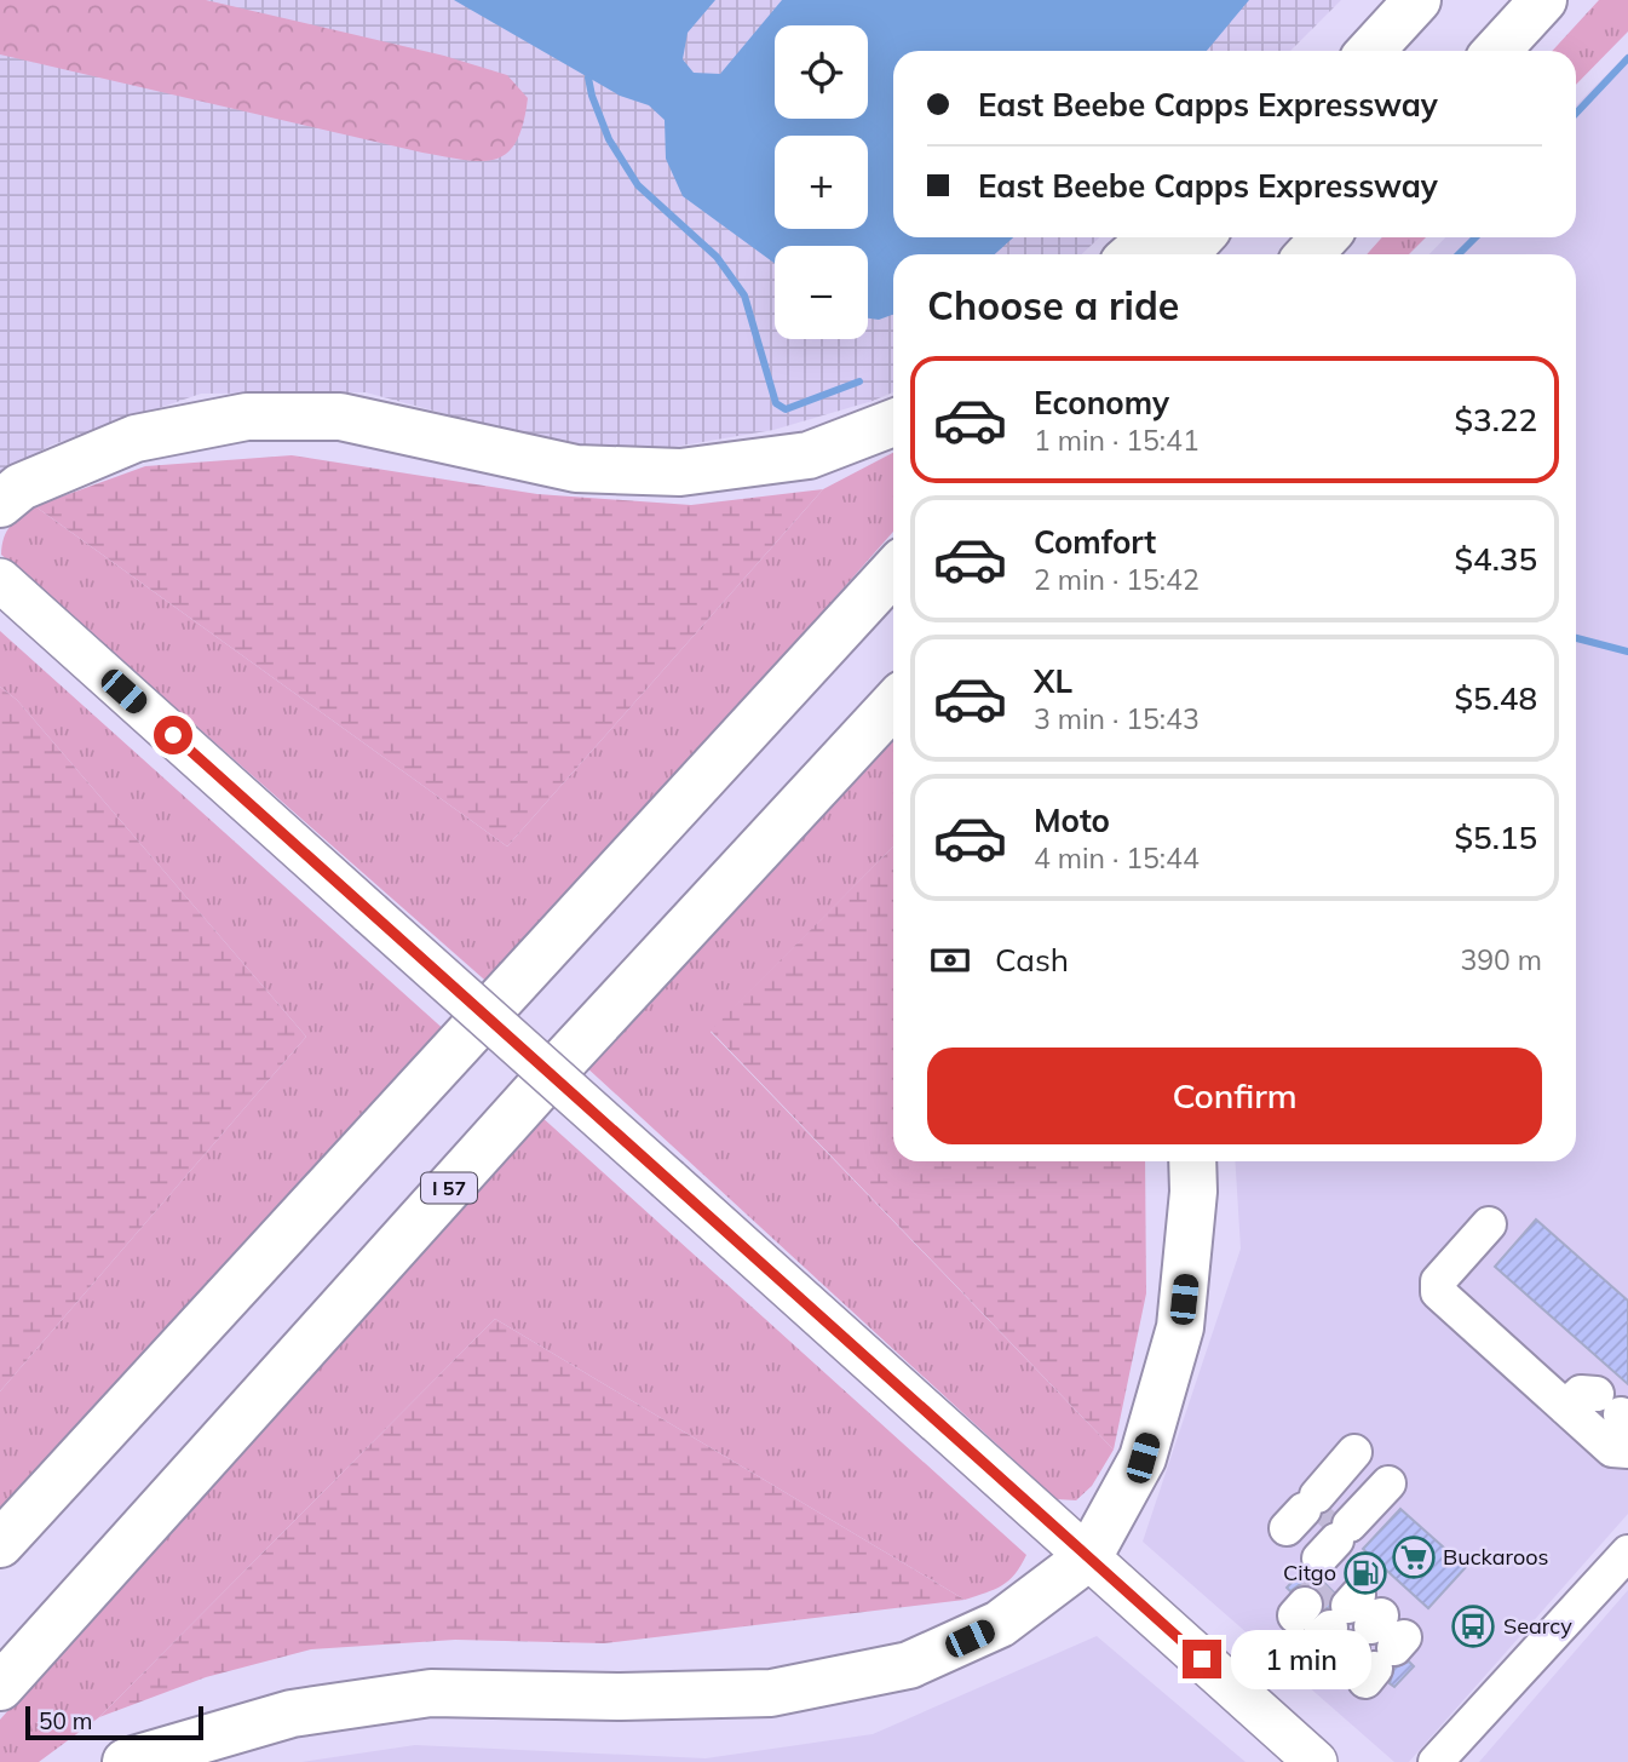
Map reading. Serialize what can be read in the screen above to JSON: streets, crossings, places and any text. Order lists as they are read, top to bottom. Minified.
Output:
{"streets":{"highway":["I 57"]},"places":{"supermarket":["Buckaroos"],"fuel station":["Citgo"],"bus stop":["Searcy"]},"scale_bar":"50 m","page":{"map_buttons":["+","−"],"banner":["East Beebe Capps Expressway","East Beebe Capps Expressway"],"heading":"Choose a ride","list":[{"name":"Economy","note":"1 min · 15:41","value":"$3.22"},{"name":"Comfort","note":"2 min · 15:42","value":"$4.35"},{"name":"XL","note":"3 min · 15:43","value":"$5.48"},{"name":"Moto","note":"4 min · 15:44","value":"$5.15"}],"pay":["Cash","390 m"],"buttons":"Confirm","bubble":"1 min","scale":"50 m"}}
